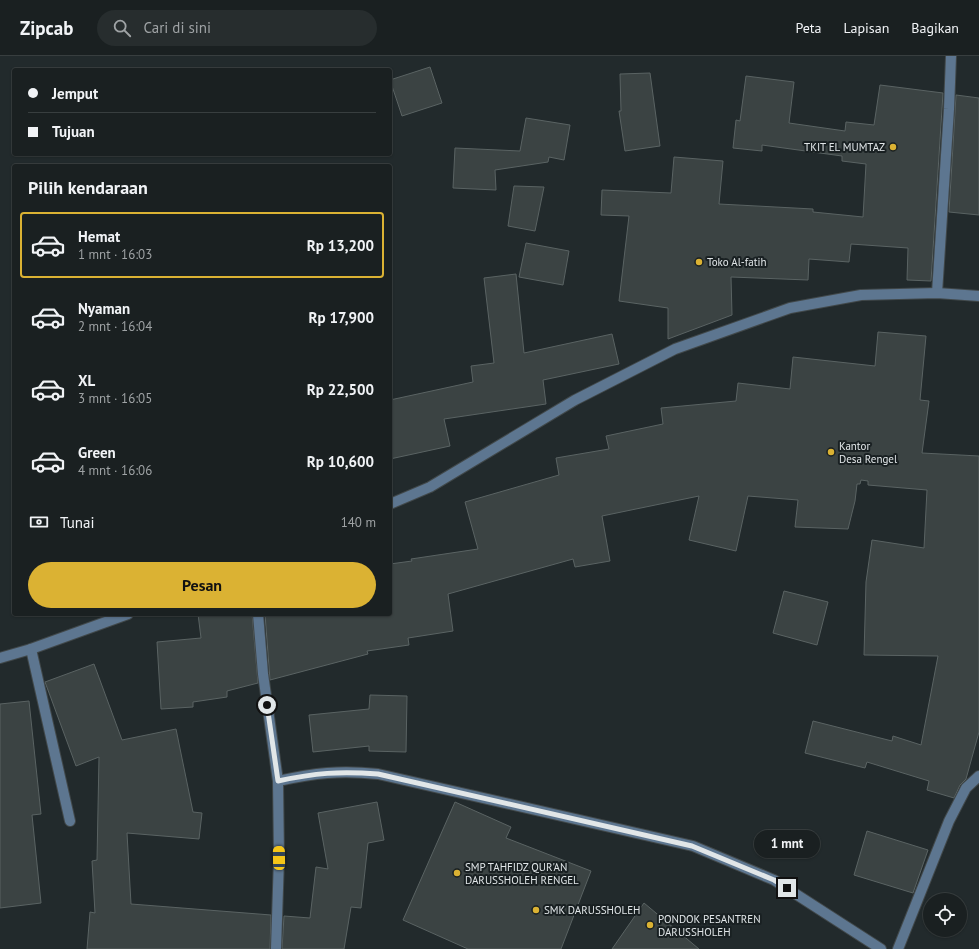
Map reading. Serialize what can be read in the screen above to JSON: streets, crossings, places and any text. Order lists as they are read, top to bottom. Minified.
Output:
{"places":["TKIT EL MUMTAZ","Toko Al-fatih","Kantor Desa Rengel","SMP TAHFIDZ QUR'AN DARUSSHOLEH RENGEL","SMK DARUSSHOLEH","PONDOK PESANTREN DARUSSHOLEH"],"page":{"header":"Zipcab","search":"Cari di sini","nav":["Peta","Lapisan","Bagikan"],"banner":["Jemput","Tujuan"],"heading":"Pilih kendaraan","list":[{"name":"Hemat","note":"1 mnt · 16:03","value":"Rp 13,200"},{"name":"Nyaman","note":"2 mnt · 16:04","value":"Rp 17,900"},{"name":"XL","note":"3 mnt · 16:05","value":"Rp 22,500"},{"name":"Green","note":"4 mnt · 16:06","value":"Rp 10,600"}],"pay":["Tunai","140 m"],"buttons":"Pesan","bubble":"1 mnt"}}
